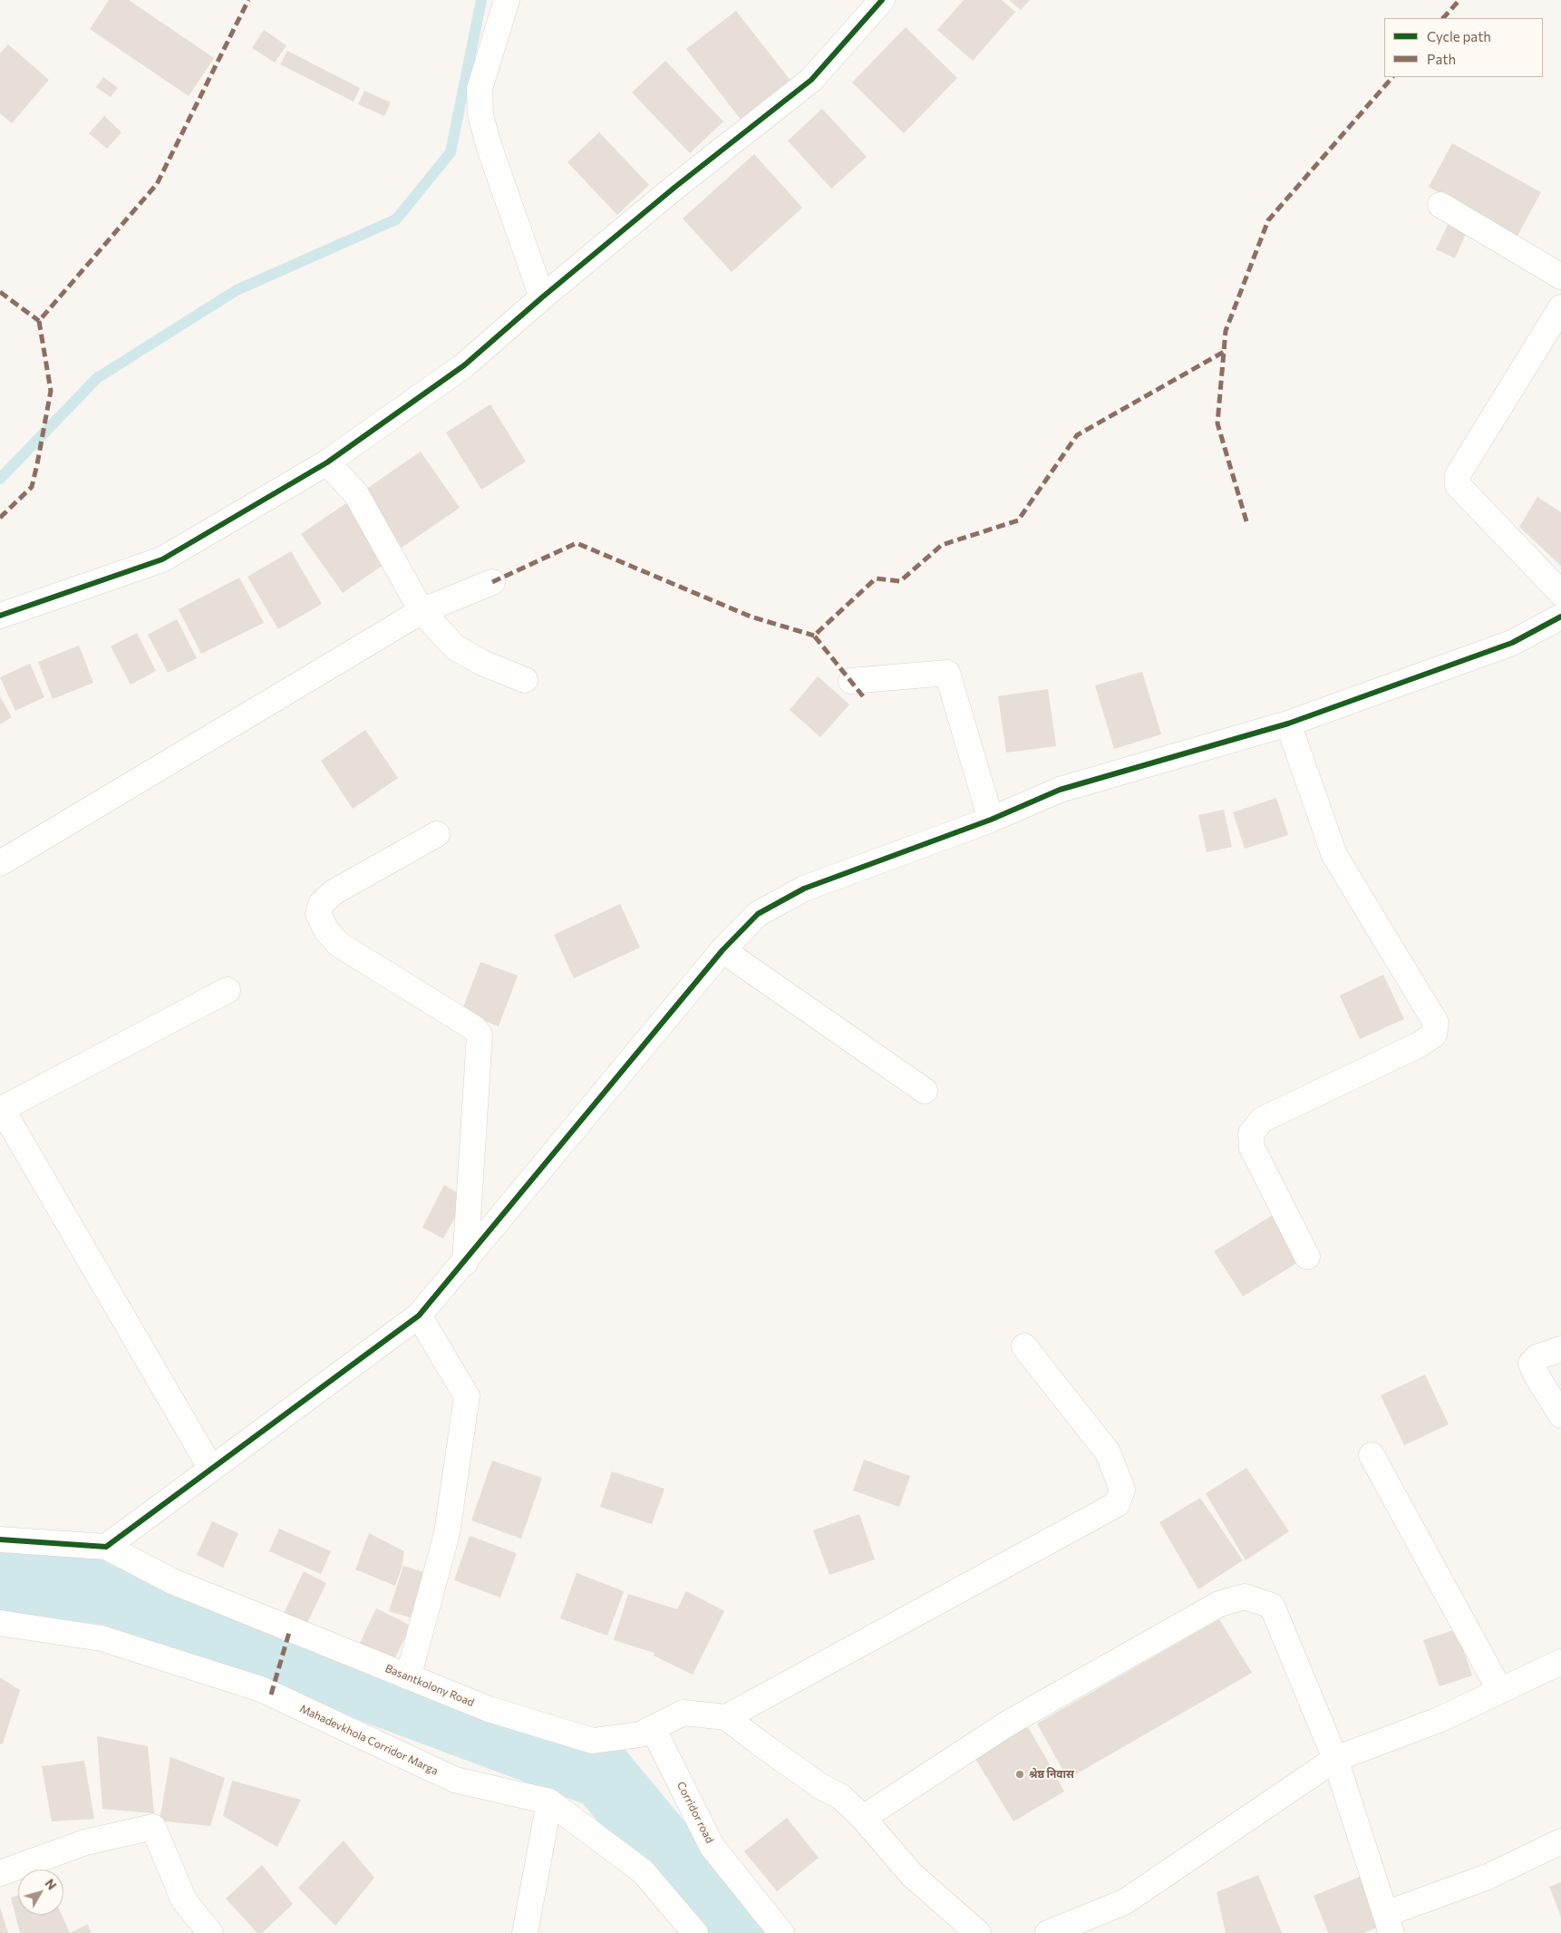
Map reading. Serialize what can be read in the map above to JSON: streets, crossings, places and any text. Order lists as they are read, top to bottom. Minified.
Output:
{"streets":{"street":["Basantkolony Road","Mahadevkhola Corridor Marga","Corridor road"]},"crossings":[["Basantkolony Road","Corridor road"]],"places":["श्रेष्ठ निवास"],"legend":["Cycle path","Path"],"north":"top right"}
